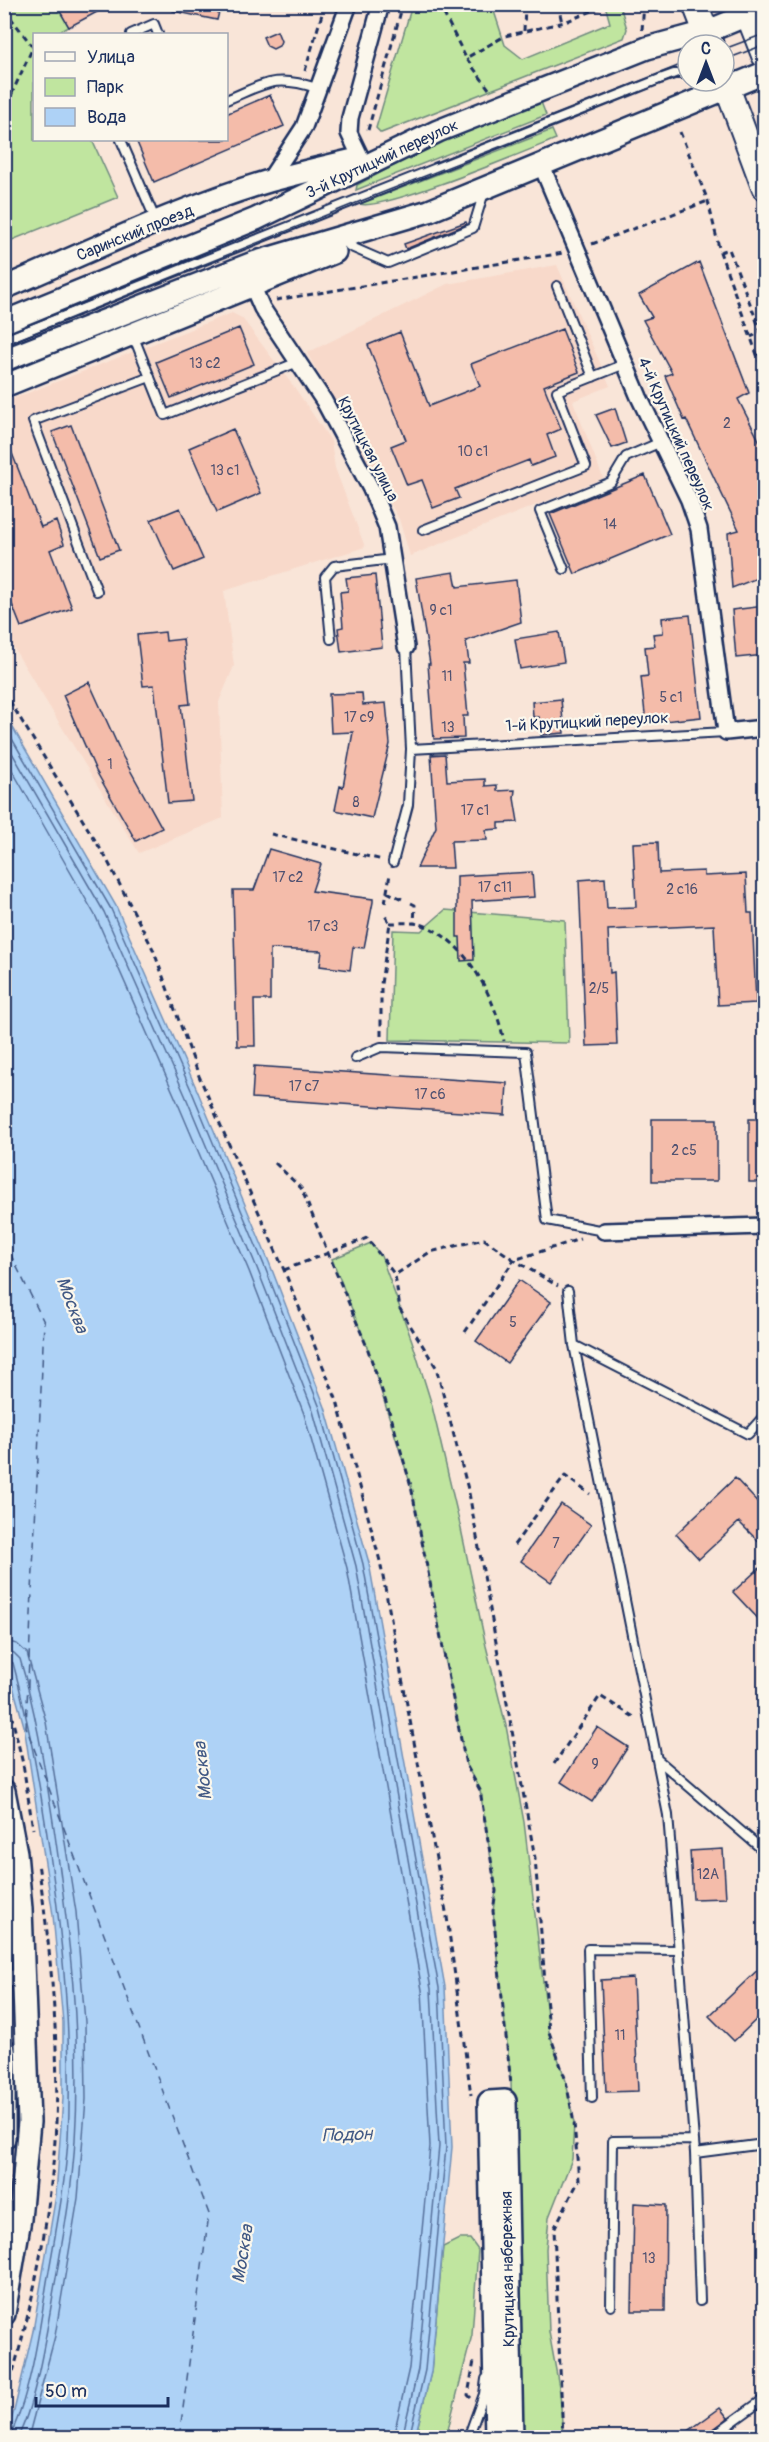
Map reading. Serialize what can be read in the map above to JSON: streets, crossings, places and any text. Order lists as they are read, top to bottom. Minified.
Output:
{"streets":{"main road":["3-й Крутицкий переулок","Саринский проезд","Крутицкая набережная"],"street":["4-й Крутицкий переулок","Крутицкая улица","1-й Крутицкий переулок"]},"crossings":[["3-й Крутицкий переулок","Саринский проезд"],["4-й Крутицкий переулок","1-й Крутицкий переулок"]],"water":["Москва","Подон"],"house_numbers":["13 с2","2","10 с1","13 с1","14","9 с1","11","5 с1","17 с9","13","1","8","17 с1","17 с2","17 с11","2 с16","17 с3","2/5","17 с7","17 с6","2 c5","5","7","9","12А","11","13"],"legend":["Улица","Парк","Вода"],"scale_bar":"50 m","north":"top"}
